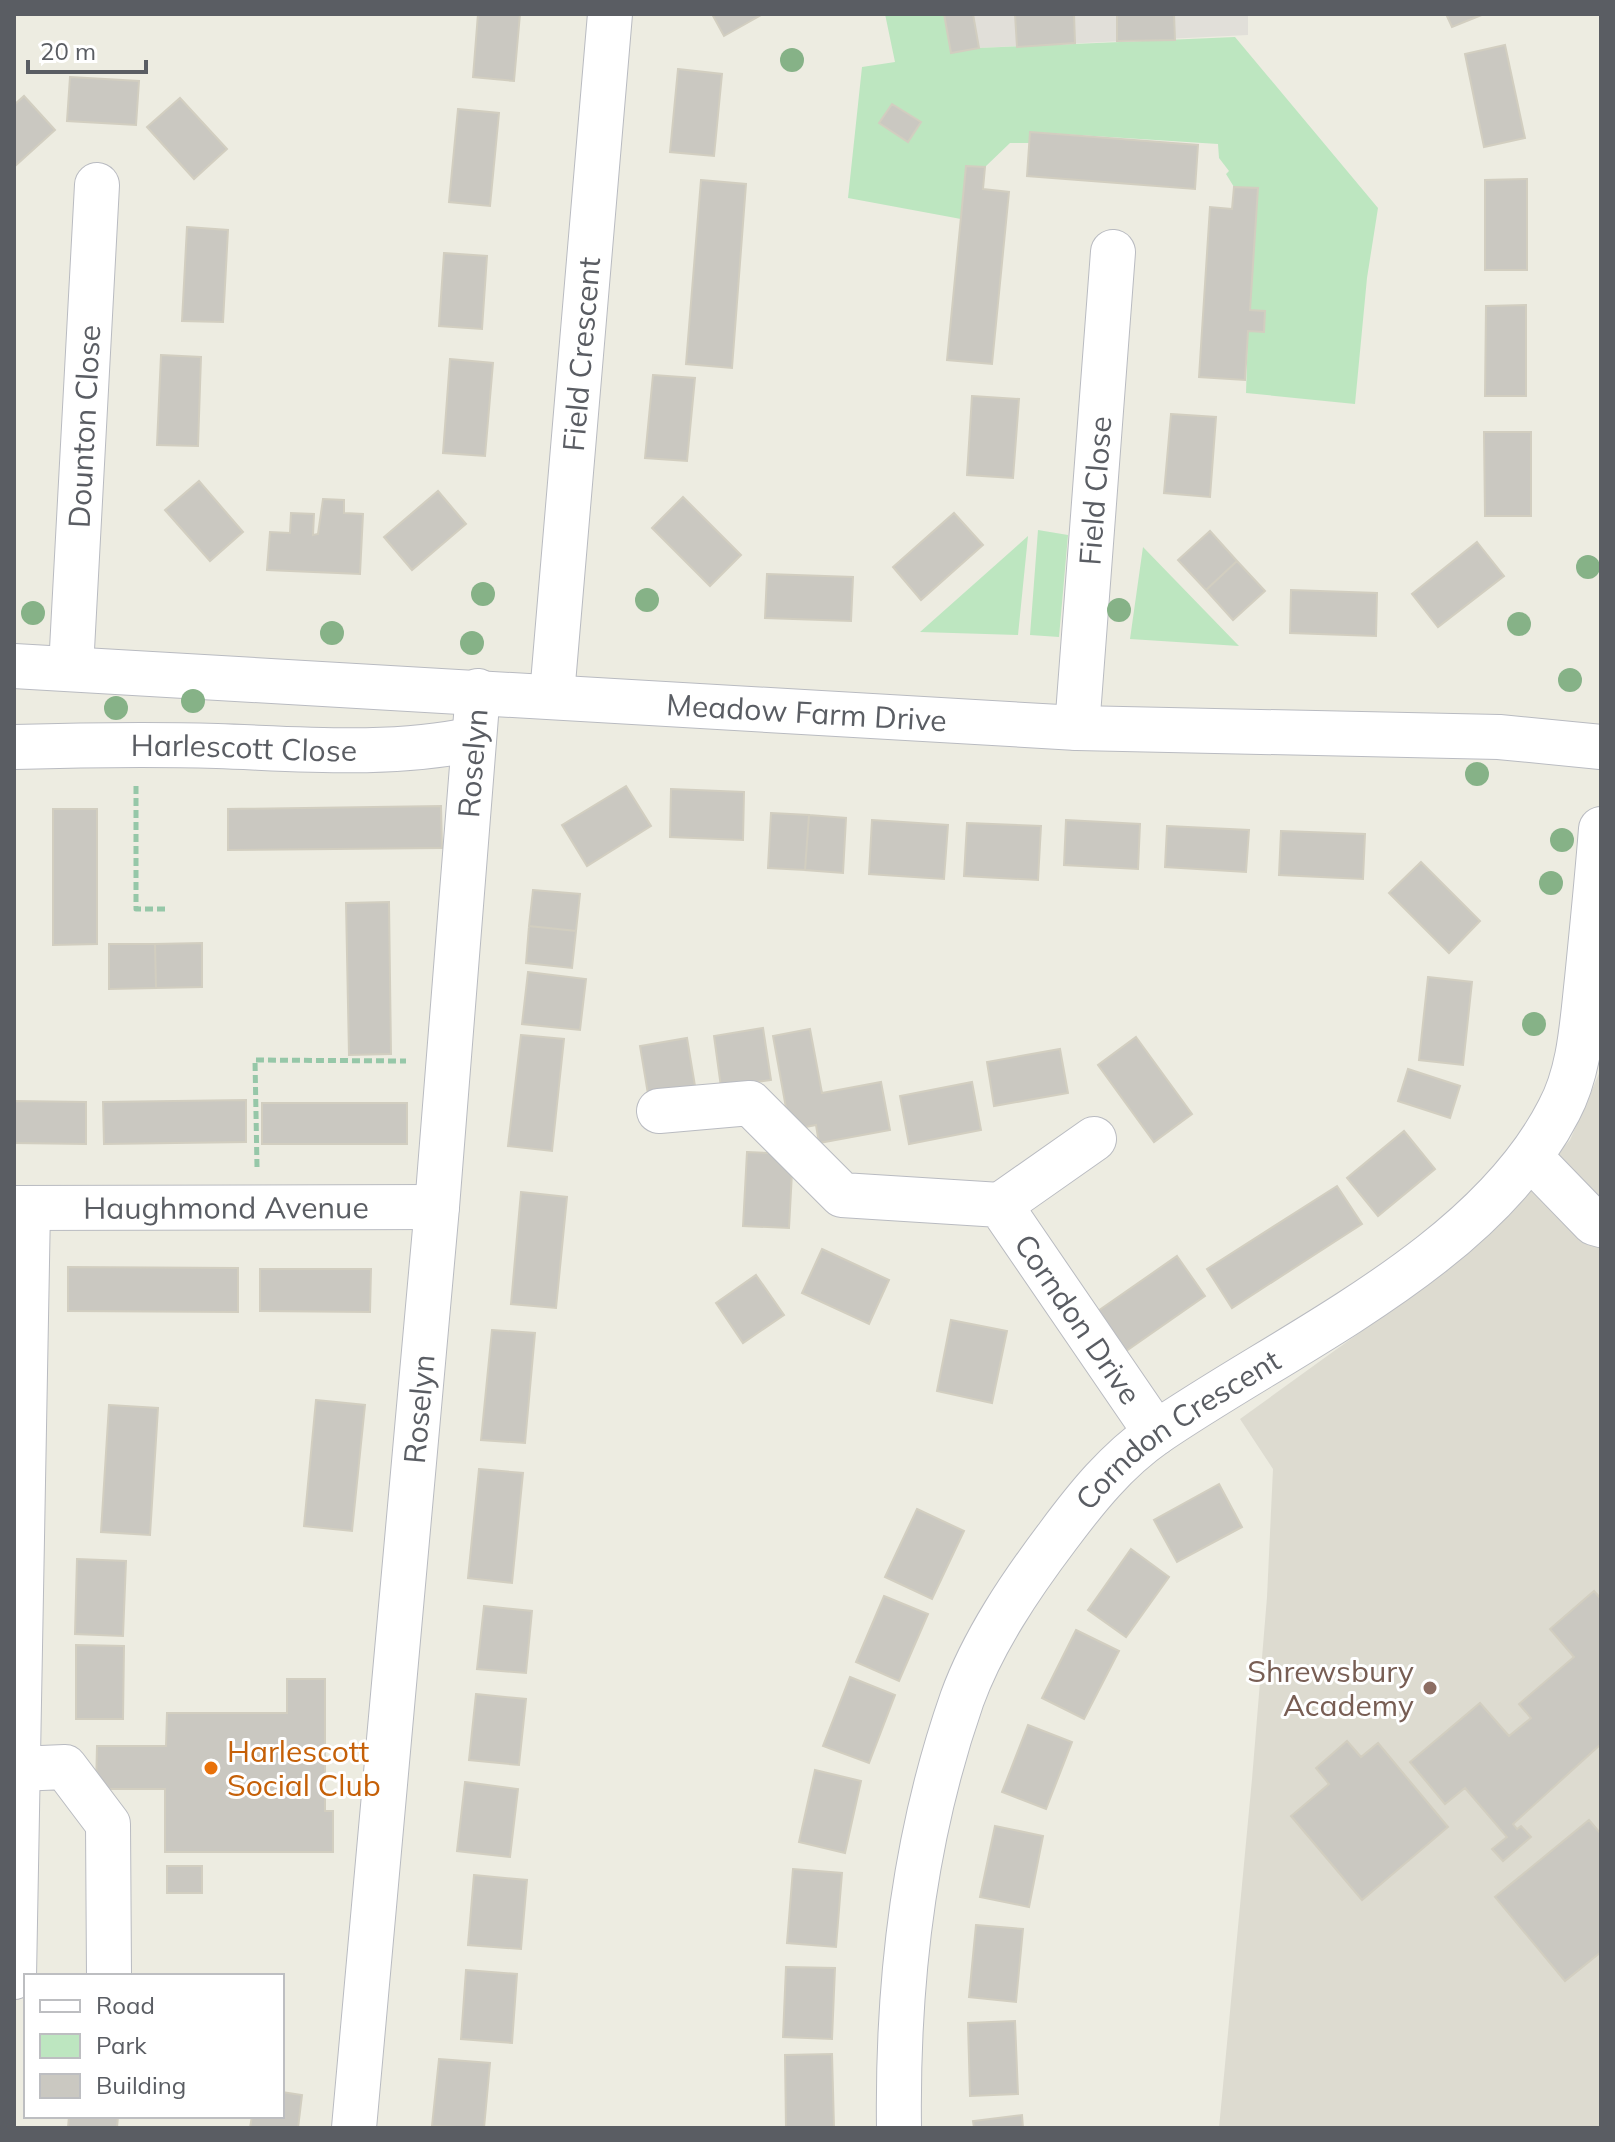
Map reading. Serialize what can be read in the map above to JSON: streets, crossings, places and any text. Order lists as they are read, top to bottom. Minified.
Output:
{"streets":{"street":["Field Crescent","Dounton Close","Field Close","Meadow Farm Drive","Harlescott Close","Roselyn","Haughmond Avenue","Corndon Drive","Corndon Crescent"]},"crossings":[["Field Crescent","Meadow Farm Drive"],["Dounton Close","Meadow Farm Drive"],["Field Close","Meadow Farm Drive"],["Meadow Farm Drive","Roselyn"],["Harlescott Close","Roselyn"],["Roselyn","Haughmond Avenue"],["Corndon Drive","Corndon Crescent"]],"places":["Shrewsbury Academy","Harlescott Social Club"],"legend":["Road","Park","Building"],"scale_bar":"20 m"}
